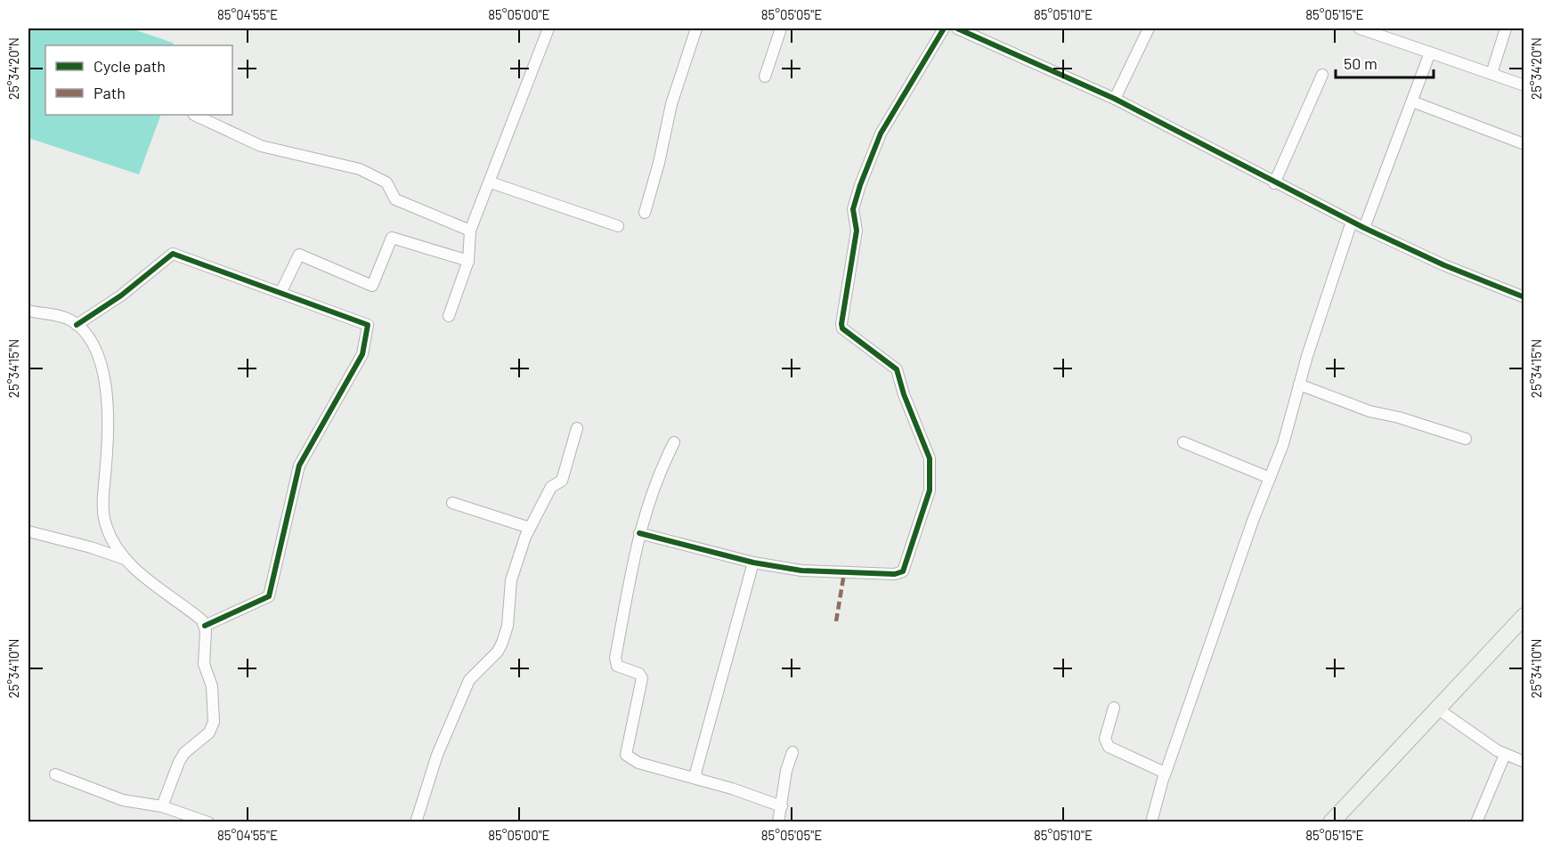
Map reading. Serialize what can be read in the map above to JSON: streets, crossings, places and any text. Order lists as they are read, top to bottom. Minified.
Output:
{"legend":["Cycle path","Path"],"scale_bar":"50 m","coordinates":["85°04'55\"E","85°05'00\"E","85°05'05\"E","85°05'10\"E","85°05'15\"E","25°34'20\"N","25°34'15\"N","25°34'10\"N"]}
